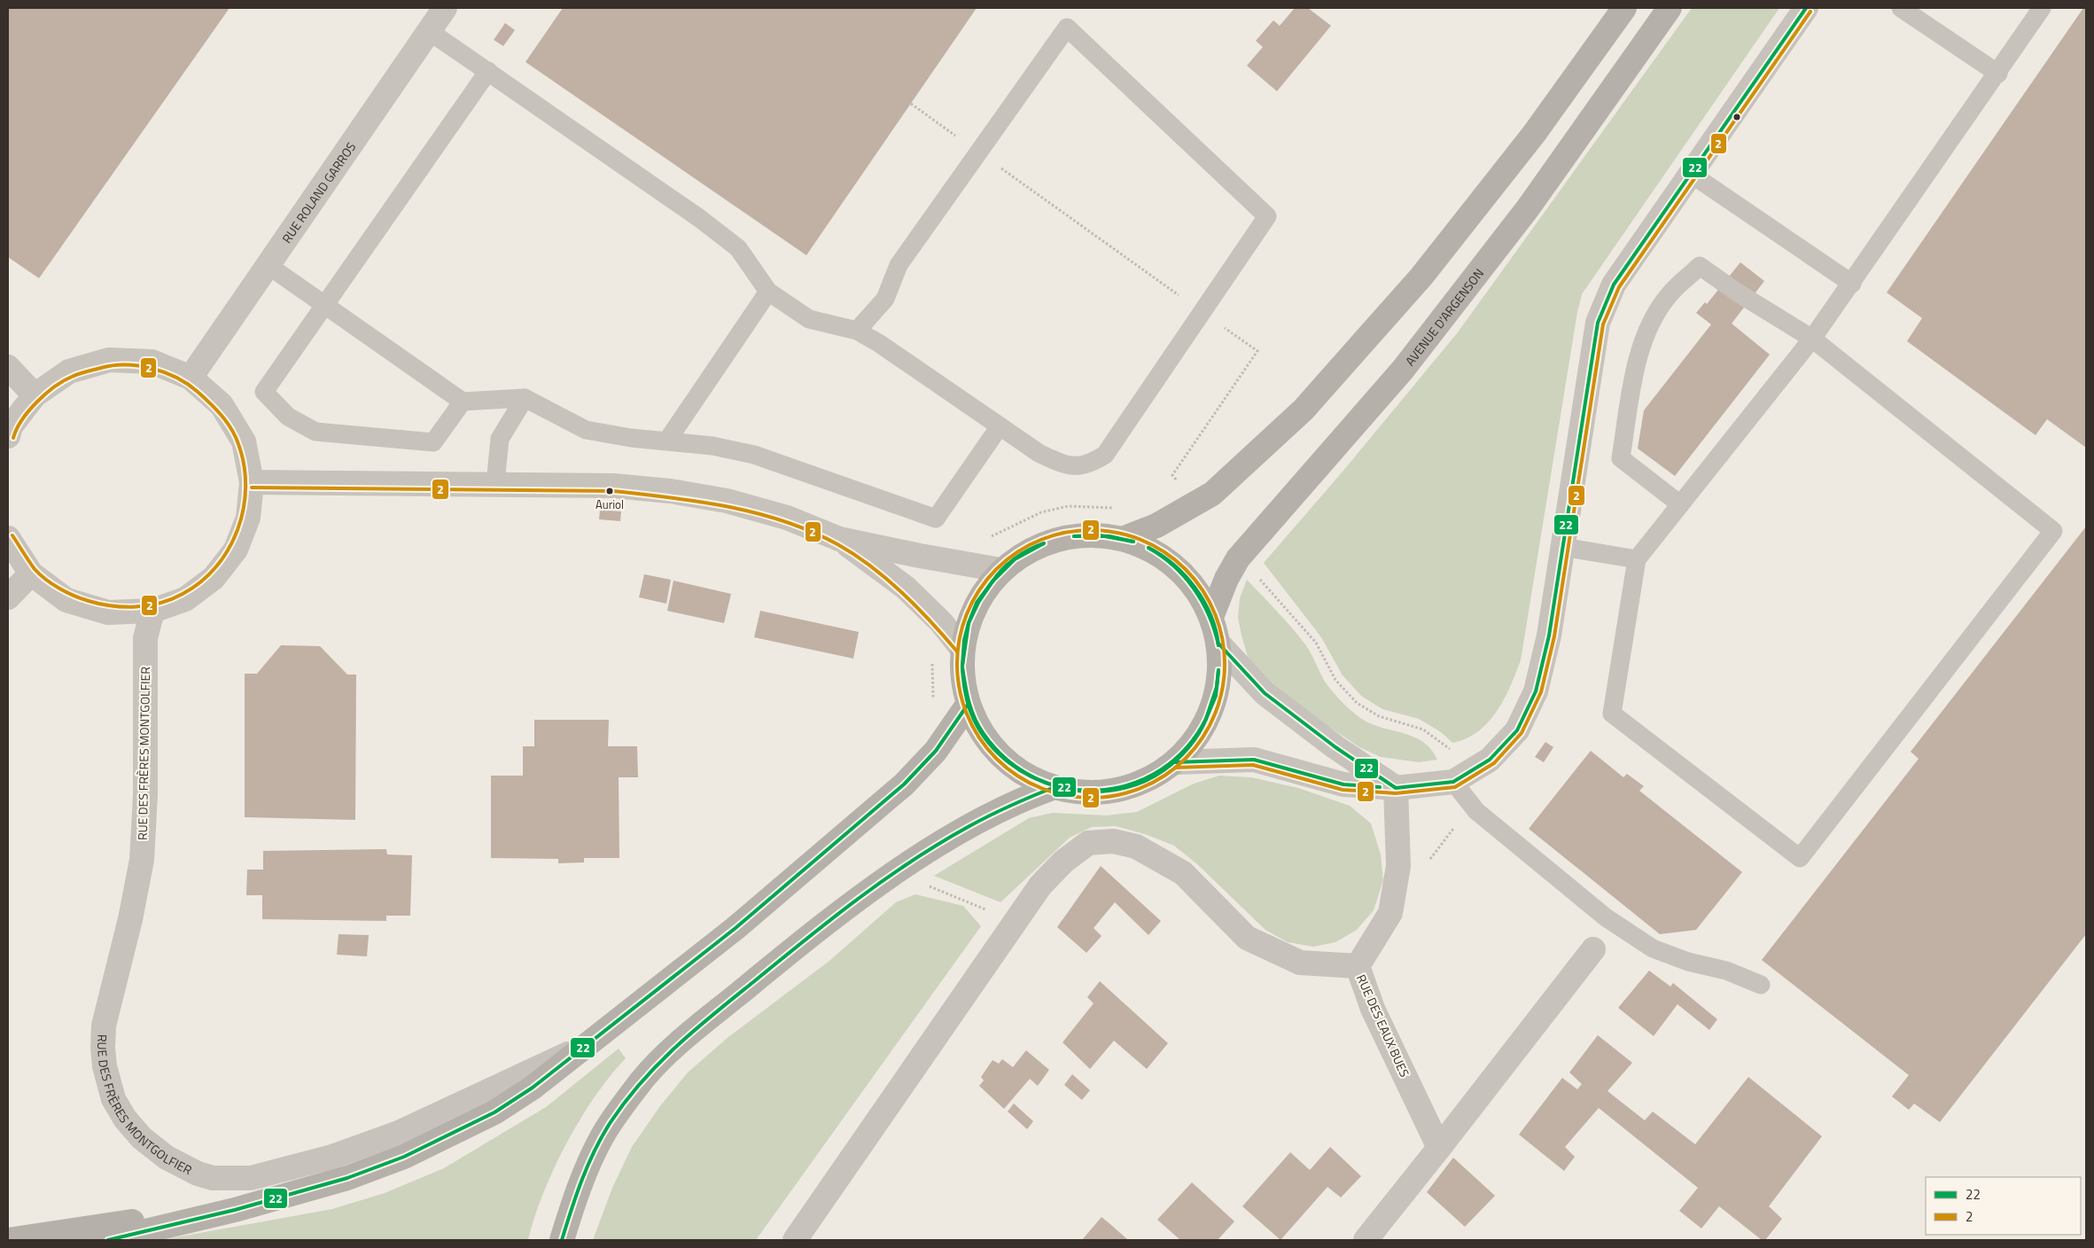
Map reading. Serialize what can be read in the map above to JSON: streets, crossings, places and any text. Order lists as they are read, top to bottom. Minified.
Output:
{"streets":{"main road":["AVENUE D'ARGENSON"],"street":["RUE ROLAND GARROS","RUE DES FRÈRES MONTGOLFIER","RUE DES EAUX BUES"]},"places":["Auriol"],"lines":["transit line 22","transit line 2"],"legend":["22","2"]}
